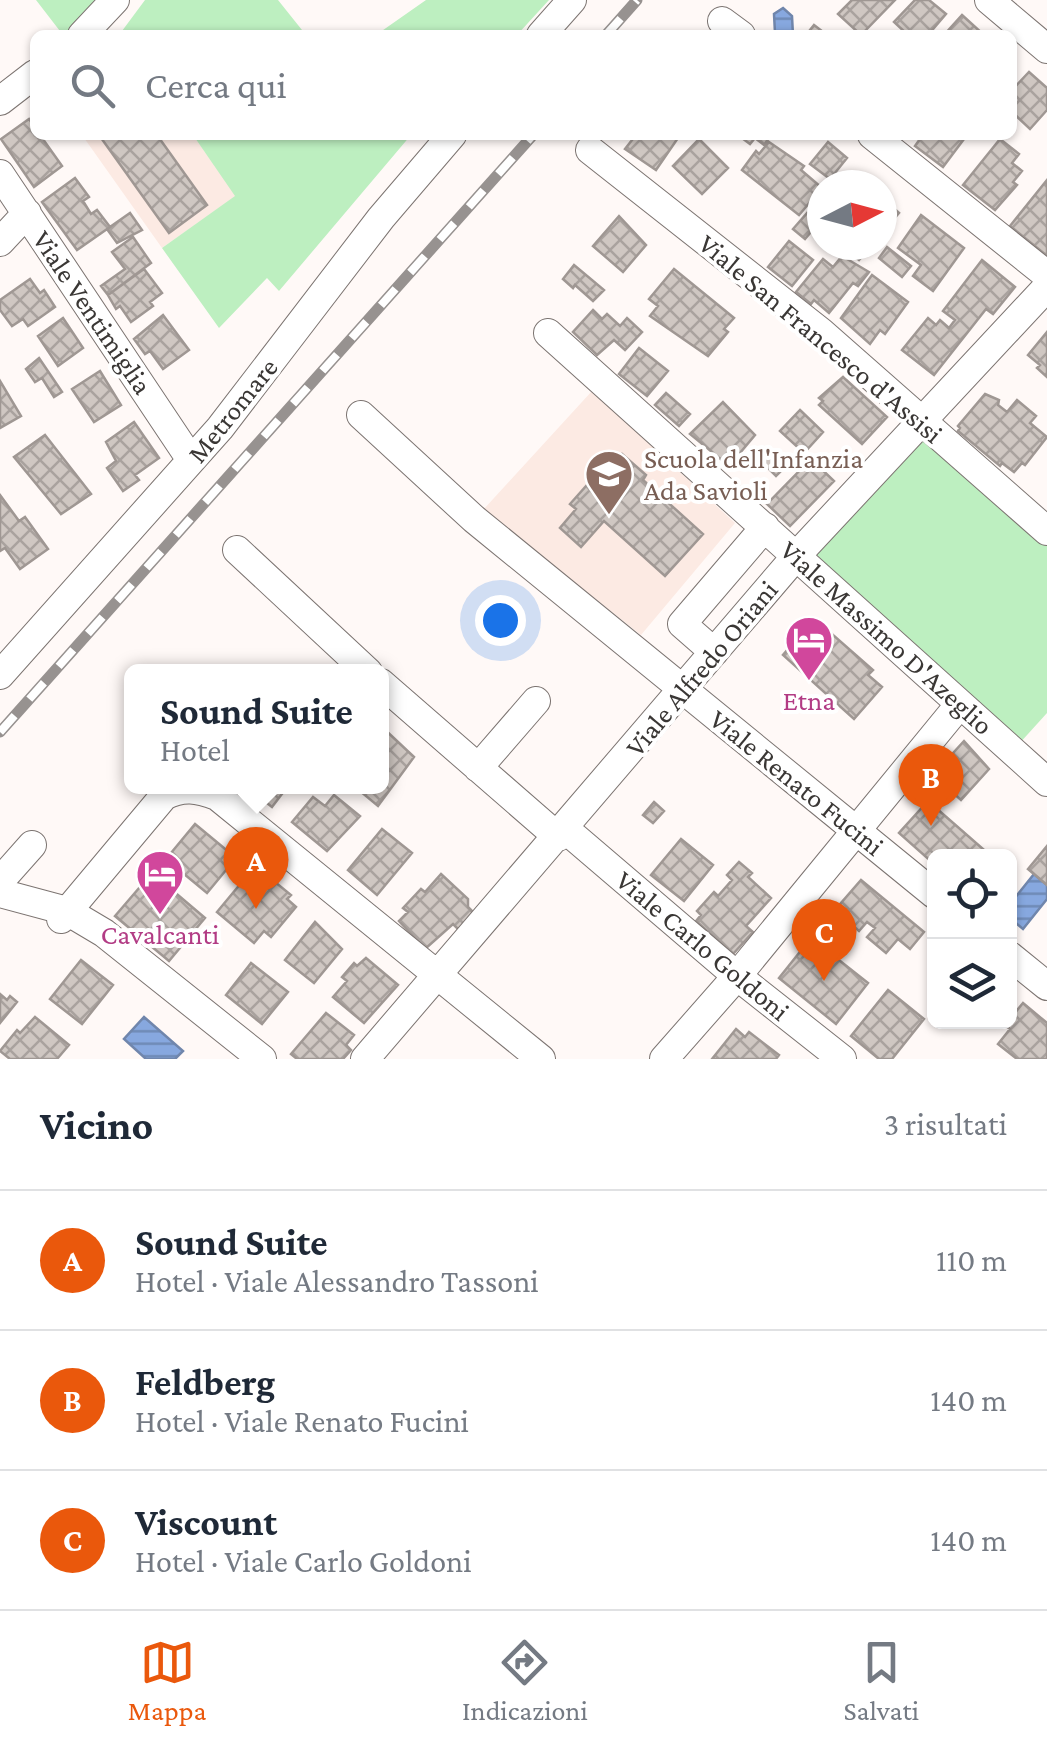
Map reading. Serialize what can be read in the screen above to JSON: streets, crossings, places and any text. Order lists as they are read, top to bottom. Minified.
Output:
{"streets":{"street":["Viale Ventimiglia","Viale San Francesco d'Assisi","Metromare","Viale Massimo D'Azeglio","Viale Alfredo Oriani","Viale Renato Fucini","Viale Carlo Goldoni"]},"crossings":[["Viale San Francesco d'Assisi","Viale Alfredo Oriani"],["Viale Massimo D'Azeglio","Viale Alfredo Oriani"],["Viale Alfredo Oriani","Viale Renato Fucini"],["Viale Alfredo Oriani","Viale Carlo Goldoni"]],"places":{"school or university":["Scuola dell'Infanzia Ada Savioli"],"hotel":["Etna","Cavalcanti"]},"north":"right","page":{"search":"Cerca qui","popup":["Sound Suite","Hotel"],"pins":["B","A","C"],"heading":["Vicino","3 risultati"],"list":[{"mark":"A","name":"Sound Suite","note":"Hotel · Viale Alessandro Tassoni","value":"110 m"},{"mark":"B","name":"Feldberg","note":"Hotel · Viale Renato Fucini","value":"140 m"},{"mark":"C","name":"Viscount","note":"Hotel · Viale Carlo Goldoni","value":"140 m"}],"nav":["Mappa","Indicazioni","Salvati"]}}
